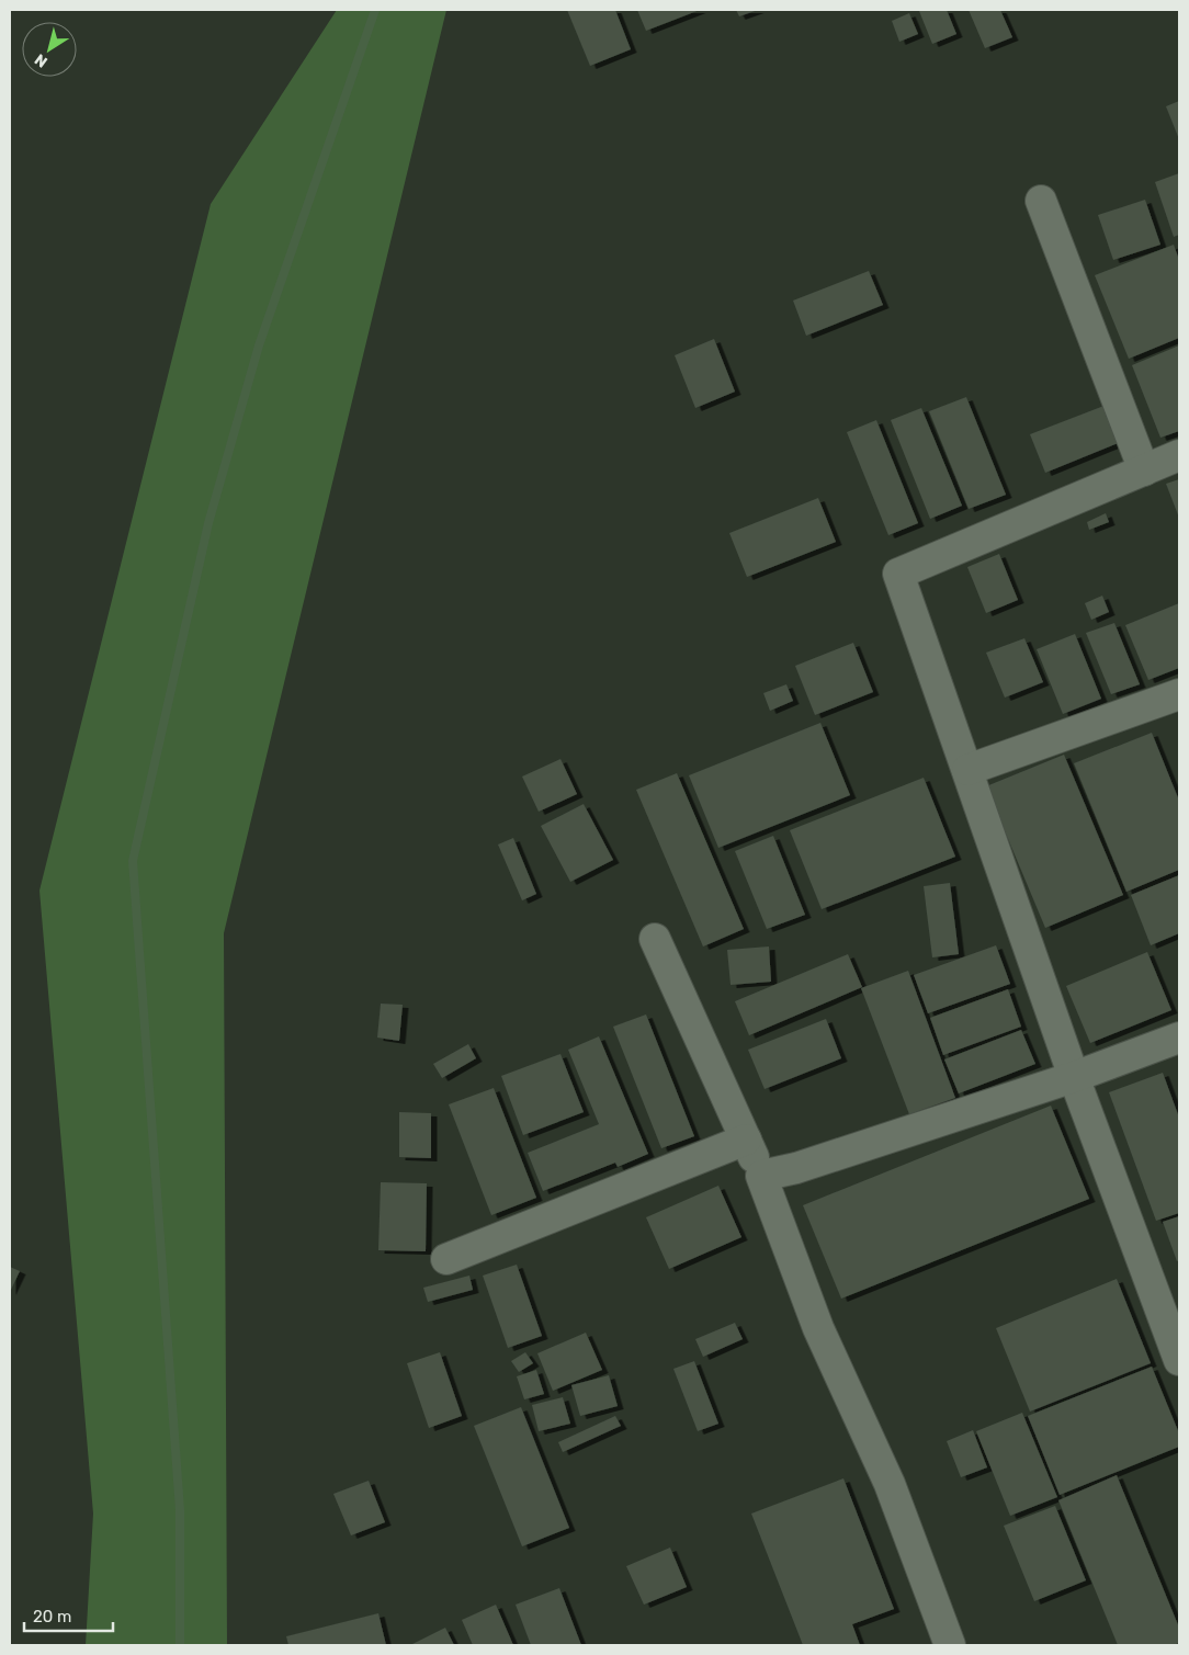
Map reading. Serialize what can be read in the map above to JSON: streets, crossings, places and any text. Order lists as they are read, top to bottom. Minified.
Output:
{"scale_bar":"20 m","north":"bottom left"}
